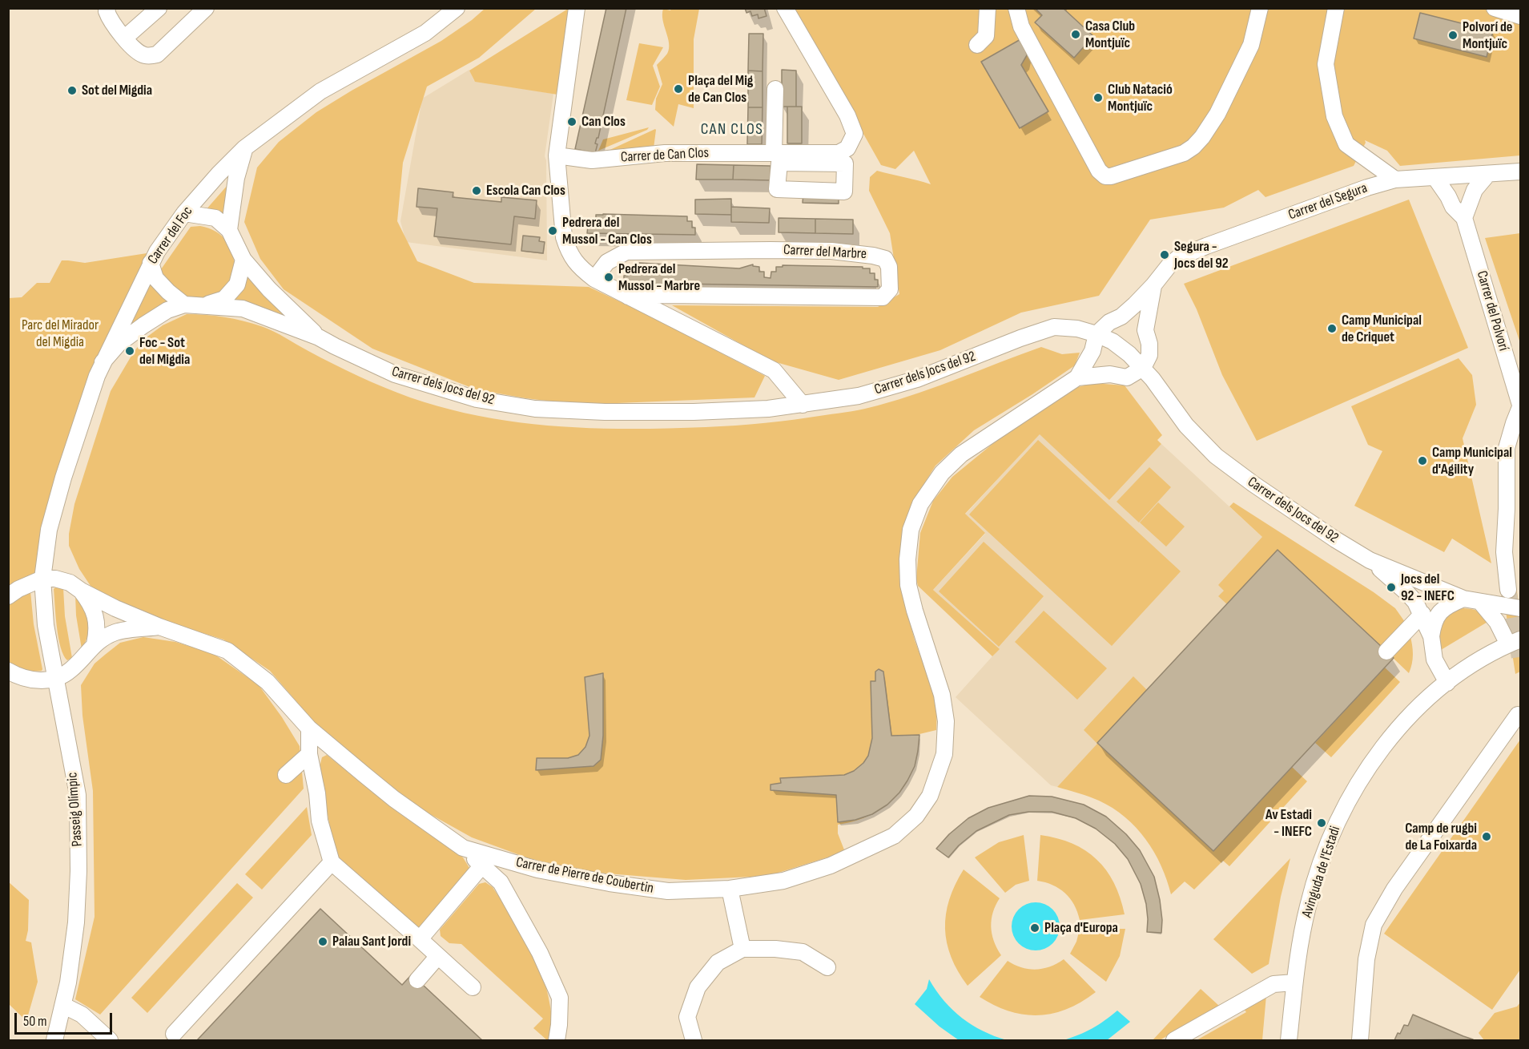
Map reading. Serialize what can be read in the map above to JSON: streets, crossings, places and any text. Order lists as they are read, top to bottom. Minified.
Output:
{"streets":{"street":["Carrer de Can Clos","Carrer del Segura","Carrer del Foc","Carrer del Marbre","Carrer del Polvorí","Carrer dels Jocs del 92","Passeig Olímpic","Avinguda de l'Estadi","Carrer de Pierre de Coubertin"]},"crossings":[["Carrer del Segura","Carrer del Polvorí"],["Carrer del Segura","Carrer dels Jocs del 92"],["Carrer del Segura","Carrer de Pierre de Coubertin"],["Carrer del Foc","Passeig Olímpic"],["Carrer del Foc","Carrer de Pierre de Coubertin"],["Carrer dels Jocs del 92","Carrer de Pierre de Coubertin"],["Passeig Olímpic","Carrer de Pierre de Coubertin"]],"districts":["CAN CLOS"],"parks":["Parc del Mirador del Migdia"],"places":["Casa Club Montjuïc","Polvorí de Montjuïc","Plaça del Mig de Can Clos","Sot del Migdia","Club Natació Montjuïc","Can Clos","Escola Can Clos","Pedrera del Mussol - Can Clos","Segura - Jocs del 92","Pedrera del Mussol - Marbre","Camp Municipal de Criquet","Foc - Sot del Migdia","Camp Municipal d'Agility","Jocs del 92 - INEFC","Av Estadi - INEFC","Camp de rugbi de La Foixarda","Plaça d'Europa","Palau Sant Jordi"],"scale_bar":"50 m"}
